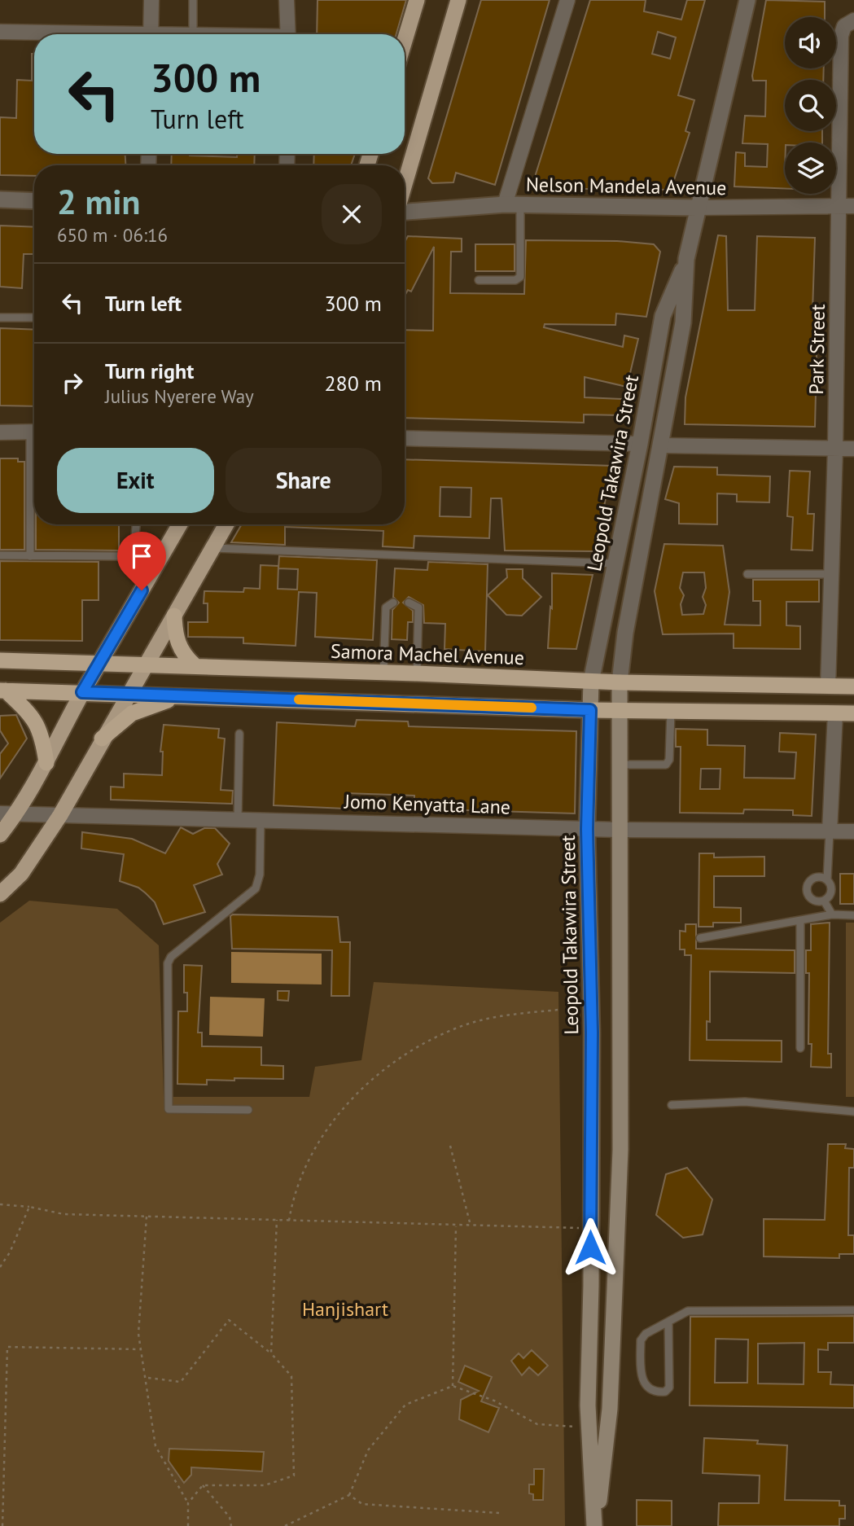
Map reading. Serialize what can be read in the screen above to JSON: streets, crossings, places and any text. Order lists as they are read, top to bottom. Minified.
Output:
{"streets":{"highway":["Samora Machel Avenue"],"main road":["Leopold Takawira Street"],"street":["Nelson Mandela Avenue","Park Street","Jomo Kenyatta Lane"]},"crossings":[["Nelson Mandela Avenue","Park Street"],["Nelson Mandela Avenue","Leopold Takawira Street"],["Park Street","Samora Machel Avenue"],["Leopold Takawira Street","Samora Machel Avenue"],["Leopold Takawira Street","Jomo Kenyatta Lane"]],"parks":["Hanjishart"],"page":{"turn":["300 m","Turn left"],"heading":["2 min","650 m · 06:16"],"list":[{"name":"Turn left","value":"300 m"},{"name":"Turn right","note":"Julius Nyerere Way","value":"280 m"}],"buttons":["Exit","Share"]}}
